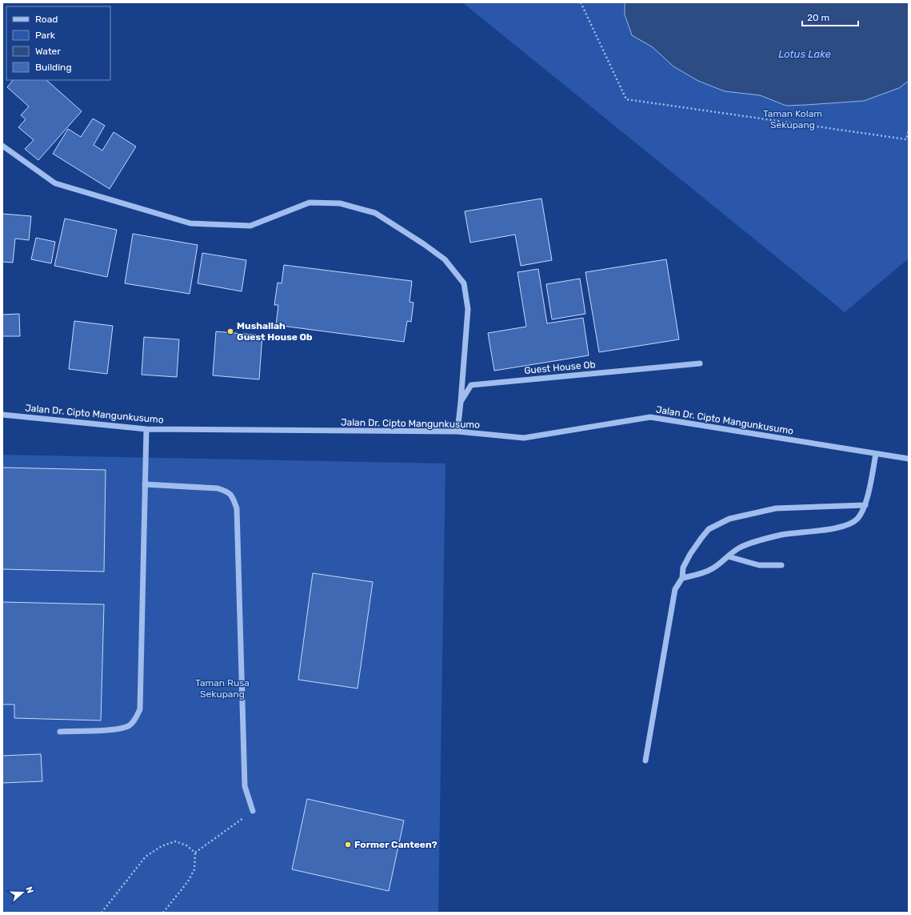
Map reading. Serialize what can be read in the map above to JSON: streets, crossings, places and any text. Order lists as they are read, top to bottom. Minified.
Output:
{"streets":{"street":["Guest House Ob","Jalan Dr. Cipto Mangunkusumo"]},"crossings":[["Guest House Ob","Jalan Dr. Cipto Mangunkusumo"]],"water":["Lotus Lake"],"parks":["Taman Kolam Sekupang","Taman Rusa Sekupang"],"places":["Mushallah Guest House Ob","Former Canteen?"],"legend":["Road","Park","Water","Building"],"scale_bar":"20 m","north":"right"}
